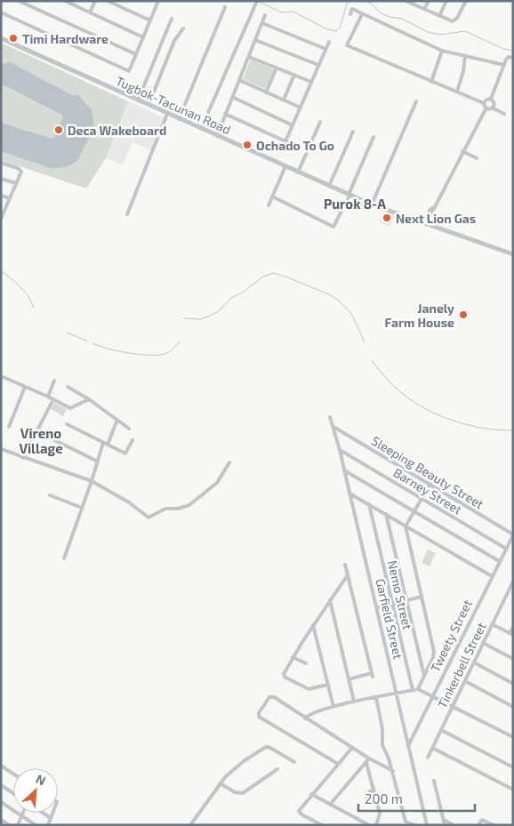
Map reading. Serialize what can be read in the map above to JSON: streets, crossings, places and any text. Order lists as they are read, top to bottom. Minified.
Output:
{"streets":{"street":["Tugbok-Tacunan Road","Sleeping Beauty Street","Barney Street","Nemo Street","Garfield Street","Tweety Street","Tinkerbell Street"]},"crossings":[["Sleeping Beauty Street","Garfield Street"],["Sleeping Beauty Street","Tweety Street"],["Barney Street","Garfield Street"],["Barney Street","Tweety Street"],["Garfield Street","Tweety Street"]],"districts":["Purok 8-A","Vireno Village"],"places":["Timi Hardware","Deca Wakeboard","Ochado To Go","Next Lion Gas","Janely Farm House"],"scale_bar":"200 m","north":"top right"}
